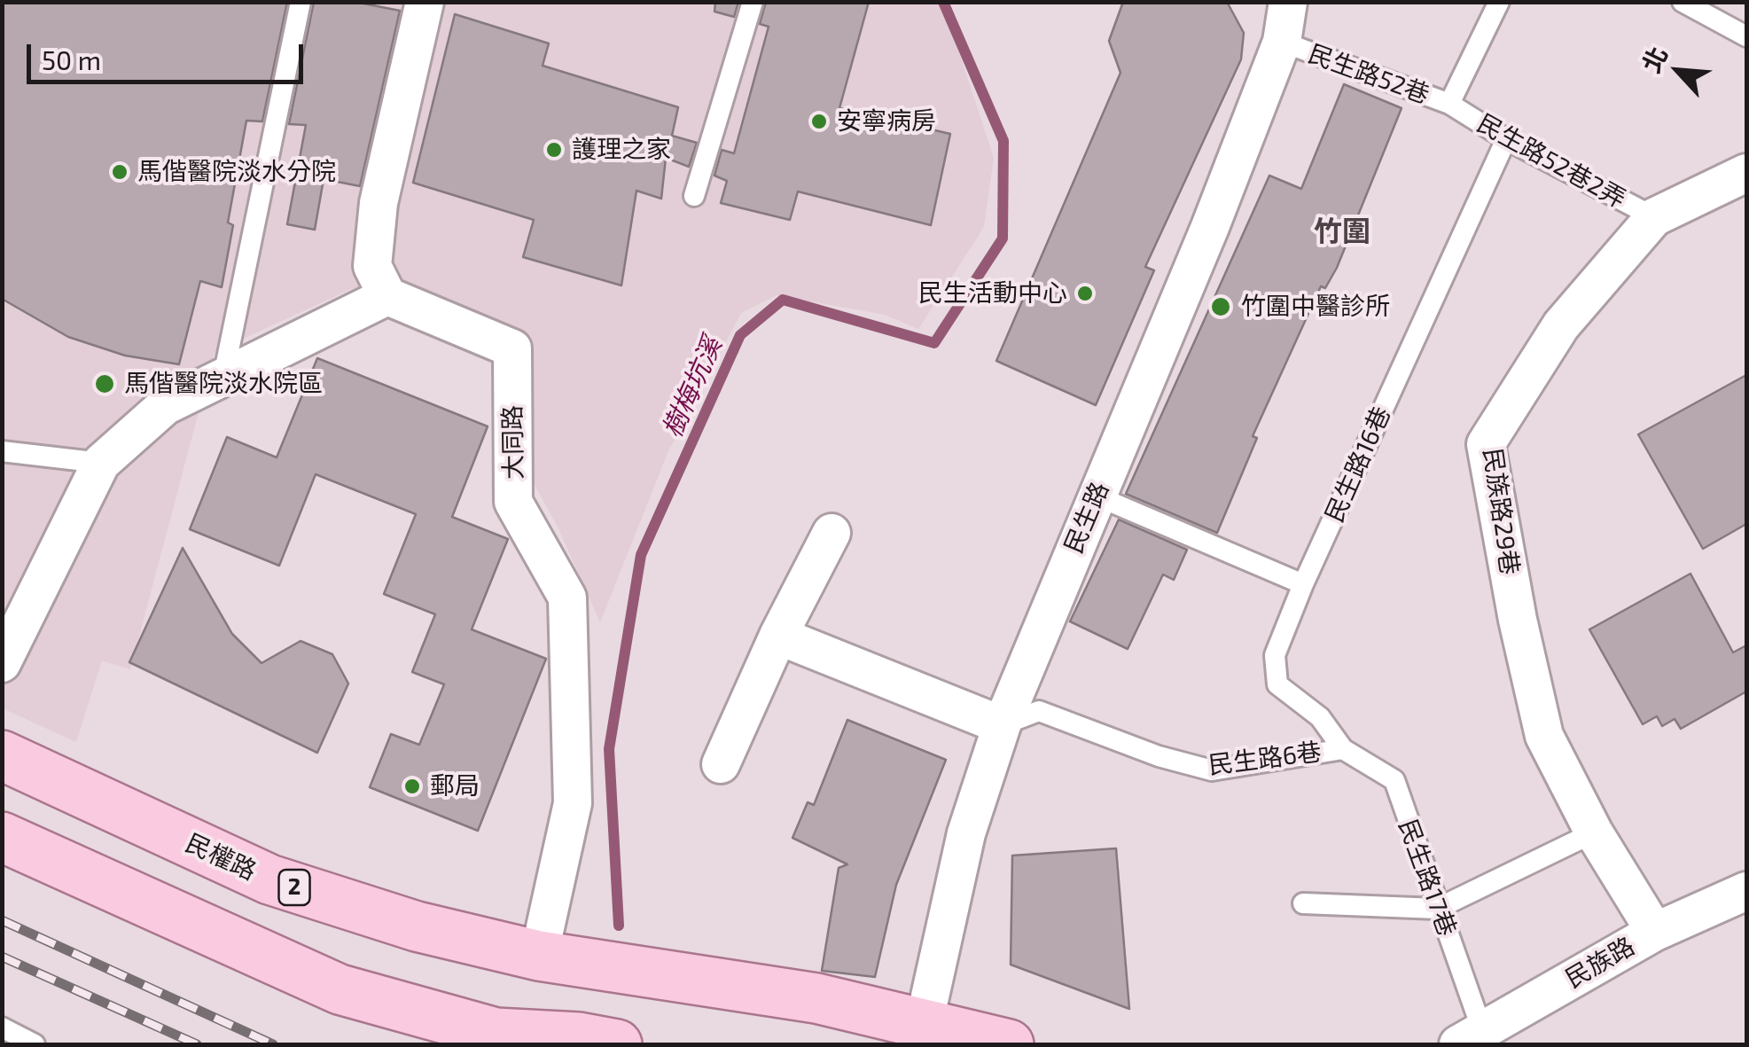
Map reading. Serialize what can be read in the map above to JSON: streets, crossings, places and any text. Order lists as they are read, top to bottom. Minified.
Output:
{"streets":{"main road":["民權路","2"],"street":["大同路","民族路29巷","民生路","民族路"],"lane":["民生路52巷","民生路52巷2弄","民生路16巷","民生路6巷","民生路17巷"]},"crossings":[["民生路52巷","民生路52巷2弄"],["民生路52巷","民生路"],["民生路52巷2弄","民生路16巷"],["民生路52巷2弄","民族路29巷"],["大同路","民權路"],["民生路16巷","民生路6巷"],["民族路29巷","民族路"],["民生路","民生路6巷"],["民生路","民權路"],["民生路","2"],["民生路6巷","民生路17巷"],["民權路","2"],["民生路17巷","民族路"]],"districts":["竹圍"],"water":["樹梅坑溪"],"places":["安寧病房","護理之家","馬偕醫院淡水分院","民生活動中心","竹圍中醫診所","馬偕醫院淡水院區","郵局"],"scale_bar":"50 m","north":"top left"}
